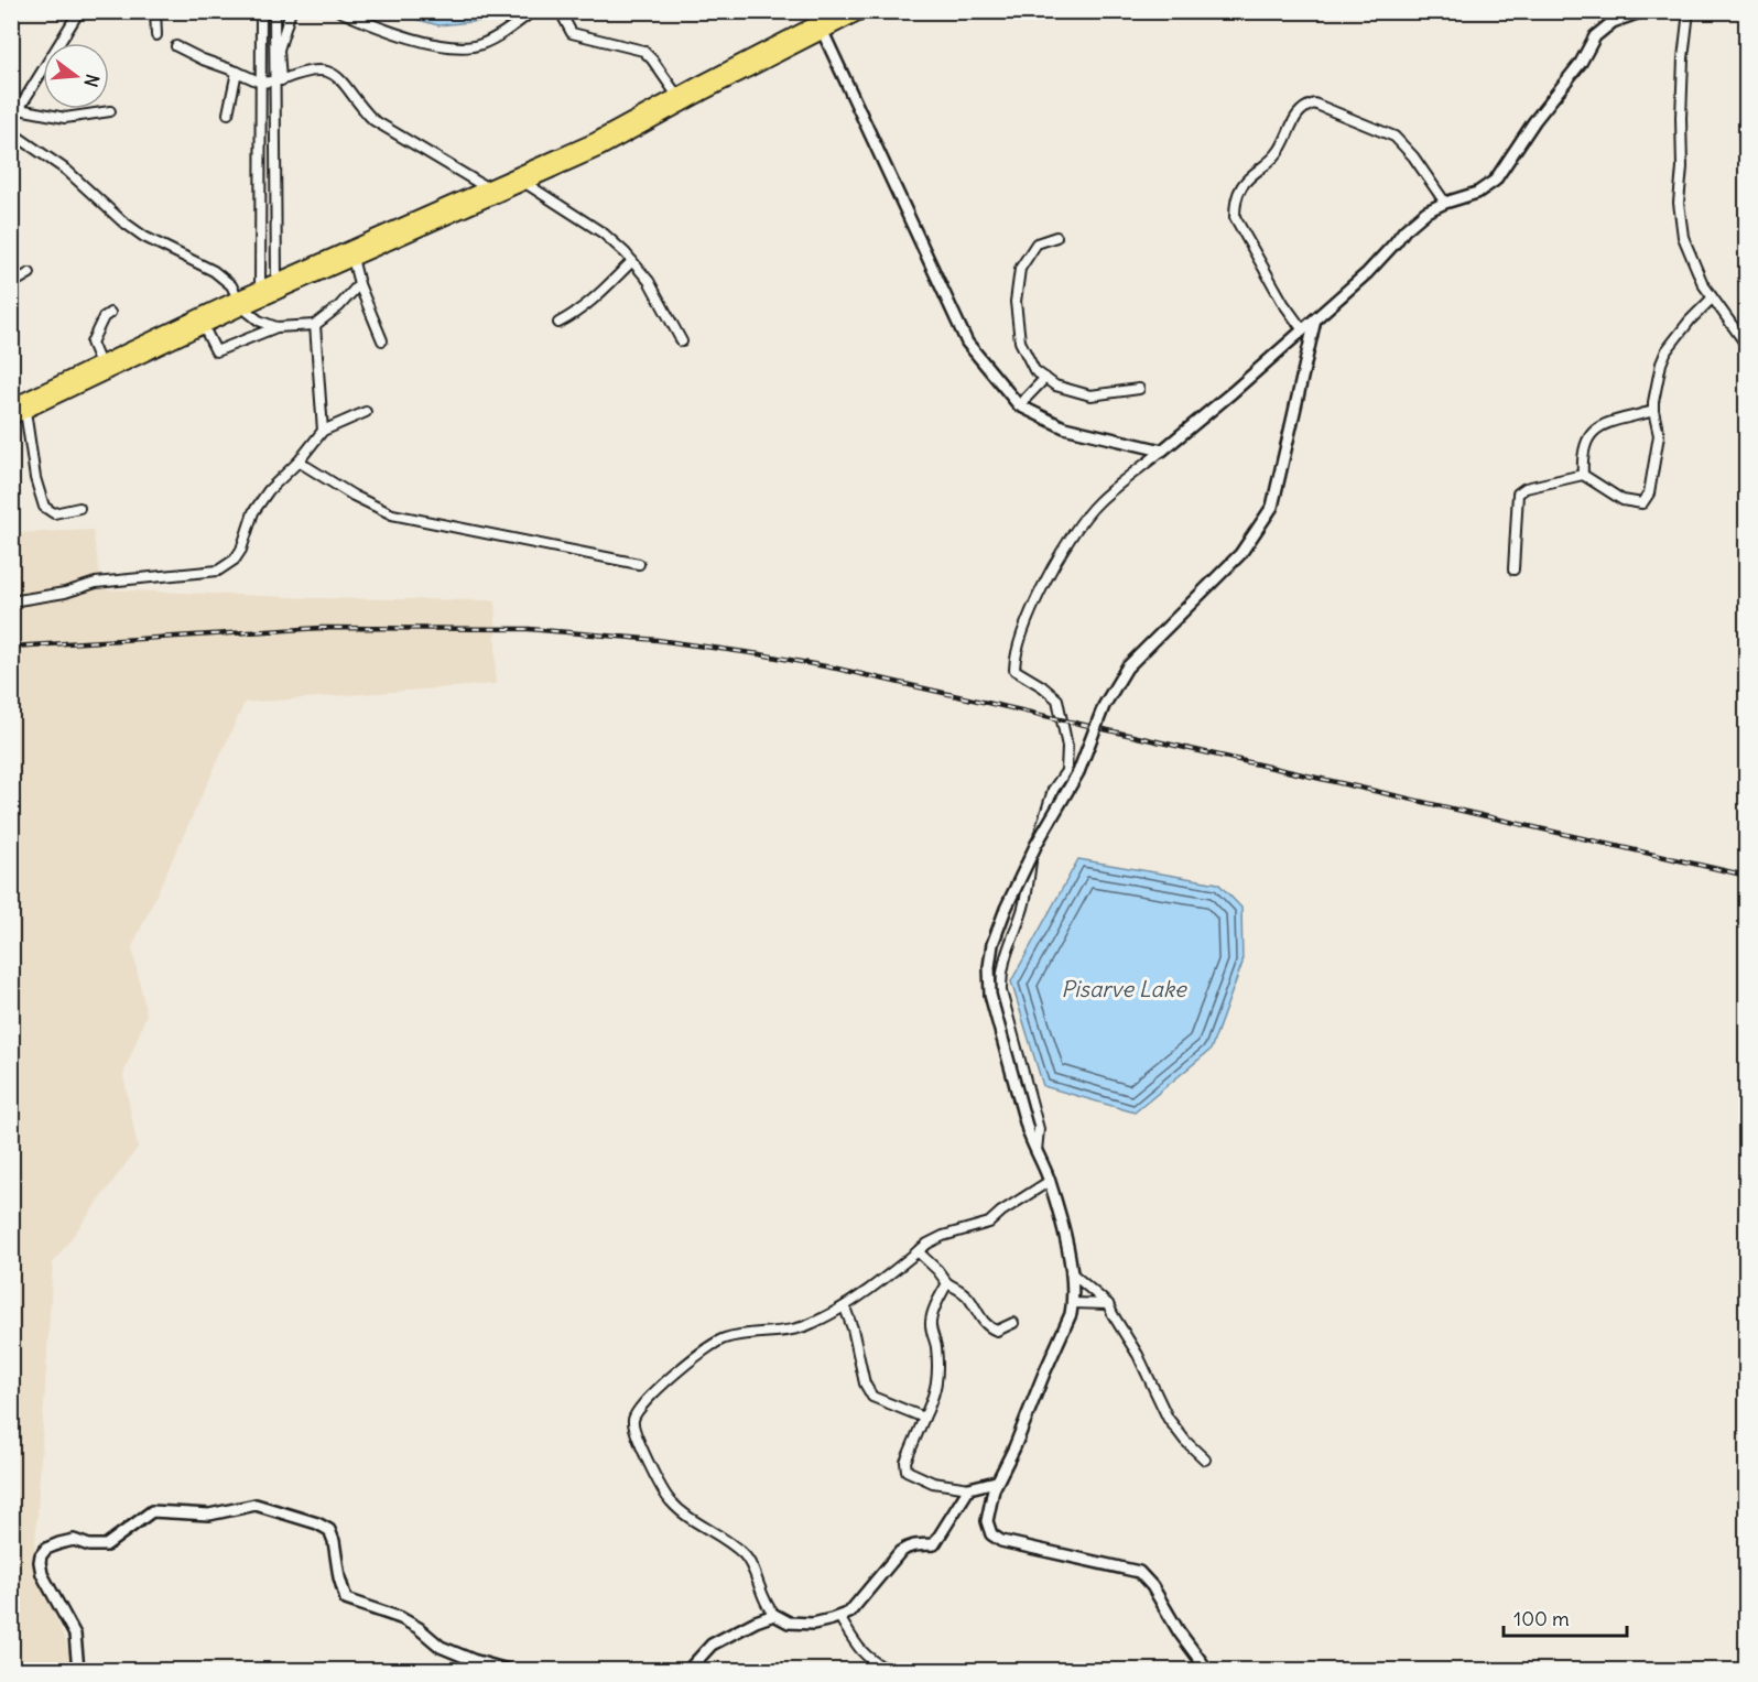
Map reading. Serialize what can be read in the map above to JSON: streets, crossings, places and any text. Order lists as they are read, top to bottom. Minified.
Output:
{"water":["Pisarve Lake"],"scale_bar":"100 m","north":"right"}
